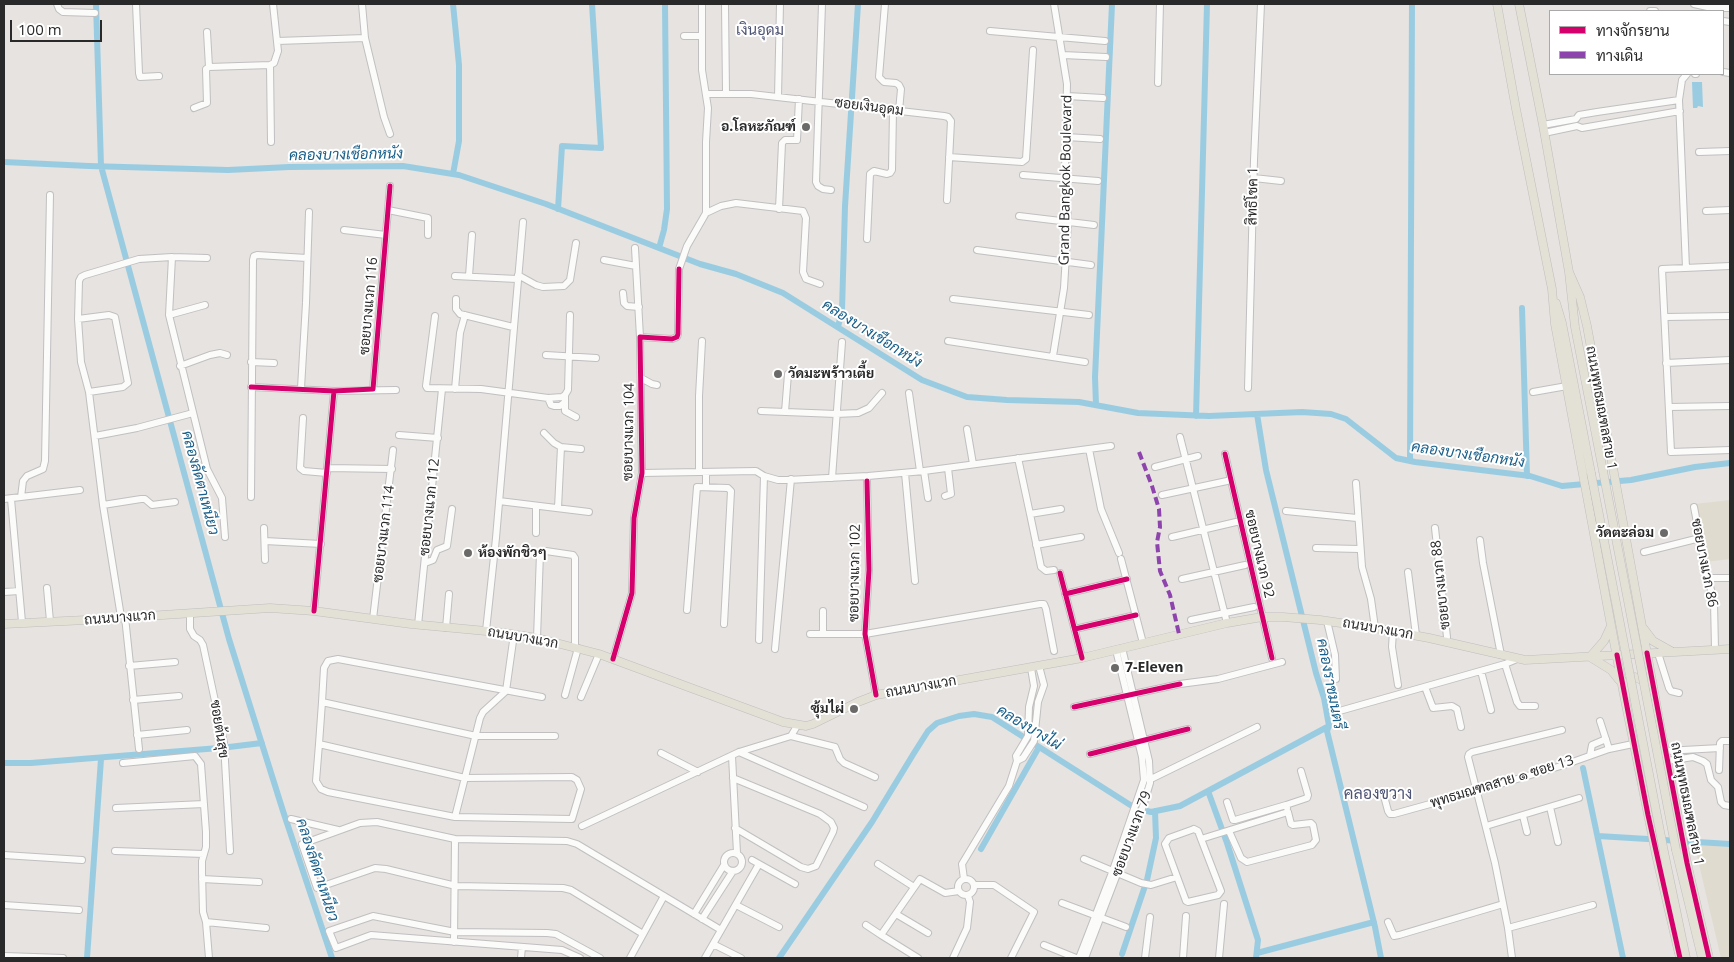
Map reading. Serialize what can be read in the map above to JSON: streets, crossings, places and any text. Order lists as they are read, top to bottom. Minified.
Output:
{"streets":{"main road":["ถนนพุทธมณฑลสาย 1","ถนนบางแวก"],"street":["ซอยเงินอุดม","Grand Bangkok Boulevard","สิทธิโชค 1","ซอยบางแวก 116","ซอยบางแวก 104","ซอยบางแวก 112","ซอยบางแวก 114","ซอยบางแวก 92","ซอยบางแวก 86","ซอยบางแวก 102","ซอยบางแวก 88","ซอยต้นสุข","พุทธมณฑลสาย ๑ ซอย 13","ซอยบางแวก 79"]},"crossings":[["ถนนพุทธมณฑลสาย 1","ถนนบางแวก"],["ถนนพุทธมณฑลสาย 1","พุทธมณฑลสาย ๑ ซอย 13"],["ซอยบางแวก 104","ถนนบางแวก"],["ซอยบางแวก 112","ถนนบางแวก"],["ซอยบางแวก 114","ถนนบางแวก"],["ซอยบางแวก 92","ถนนบางแวก"],["ซอยบางแวก 86","ถนนบางแวก"],["ซอยบางแวก 102","ถนนบางแวก"],["ซอยบางแวก 88","ถนนบางแวก"],["ถนนบางแวก","ซอยต้นสุข"],["ถนนบางแวก","ซอยบางแวก 79"]],"districts":["เงินอุดม","คลองขวาง"],"water":["คลองบางเชือกหนัง","คลองลัดตาเหนียว","คลองราชมนตรี","คลองบางไผ่"],"places":["อ.โลหะภัณฑ์","วัดมะพร้าวเตี้ย","วัดตะล่อม","ห้องพักชิวๆ","7-Eleven","ซุ้มไผ่"],"legend":["ทางจักรยาน","ทางเดิน"],"scale_bar":"100 m"}
